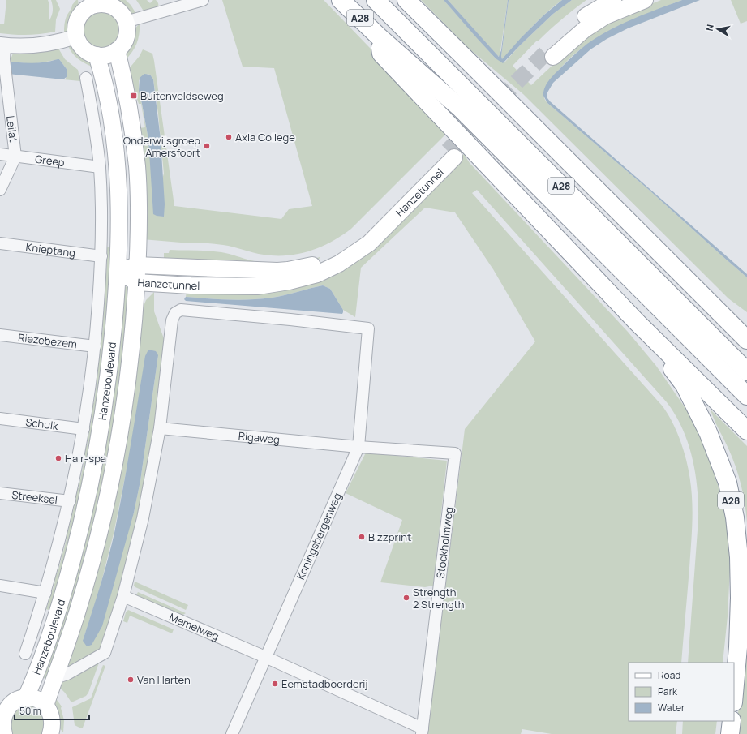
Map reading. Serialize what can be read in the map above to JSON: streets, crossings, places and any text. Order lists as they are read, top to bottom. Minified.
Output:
{"streets":{"highway":["A28"],"main road":["Hanzetunnel","Hanzeboulevard"],"street":["Leilat","Greep","Knieptang","Riezebezem","Schulk","Rigaweg","Streeksel","Koningsbergenweg","Stockholmweg","Memelweg"]},"crossings":[["Leilat","Greep"],["Greep","Hanzeboulevard"],["Hanzetunnel","Hanzeboulevard"],["Knieptang","Hanzeboulevard"],["Riezebezem","Hanzeboulevard"],["Hanzeboulevard","Schulk"],["Hanzeboulevard","Rigaweg"],["Hanzeboulevard","Streeksel"],["Hanzeboulevard","Koningsbergenweg"],["Hanzeboulevard","Memelweg"],["Rigaweg","Koningsbergenweg"],["Rigaweg","Stockholmweg"],["Koningsbergenweg","Stockholmweg"],["Koningsbergenweg","Memelweg"],["Stockholmweg","Memelweg"]],"places":{"transit":["Buitenveldseweg"],"other":["Axia College","Onderwijsgroep Amersfoort","Hair-spa","Bizzprint","Strength 2 Strength","Van Harten","Eemstadboerderij"]},"legend":["Road","Park","Water"],"scale_bar":"50 m","north":"left"}
